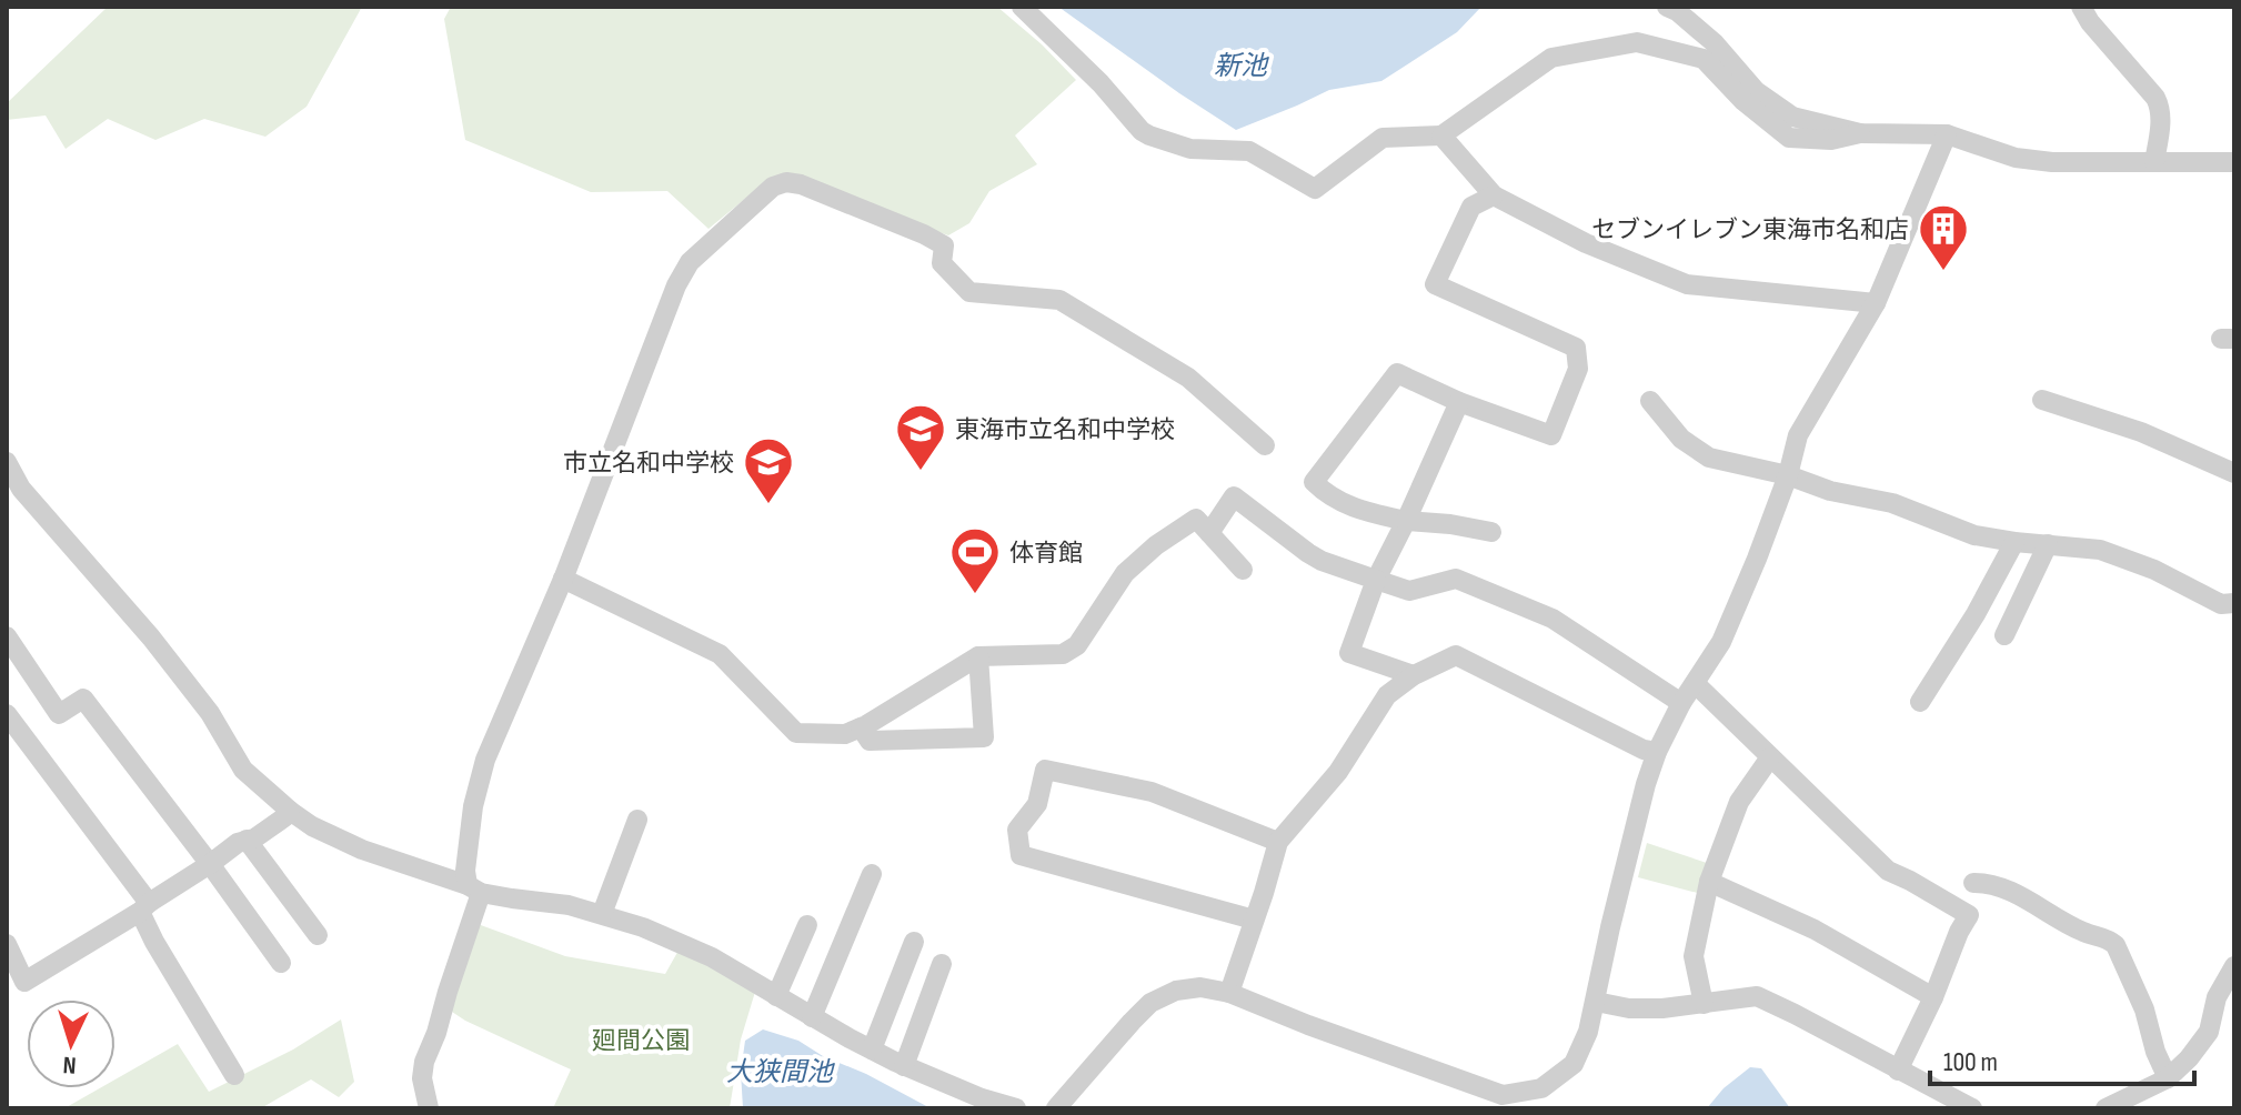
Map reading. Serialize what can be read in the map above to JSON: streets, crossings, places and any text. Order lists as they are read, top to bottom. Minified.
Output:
{"water":["新池","大狭間池"],"parks":["廻間公園"],"places":{"building":["セブンイレブン東海市名和店"],"school or university":["東海市立名和中学校","市立名和中学校"],"sports":["体育館"]},"scale_bar":"100 m","north":"bottom"}
